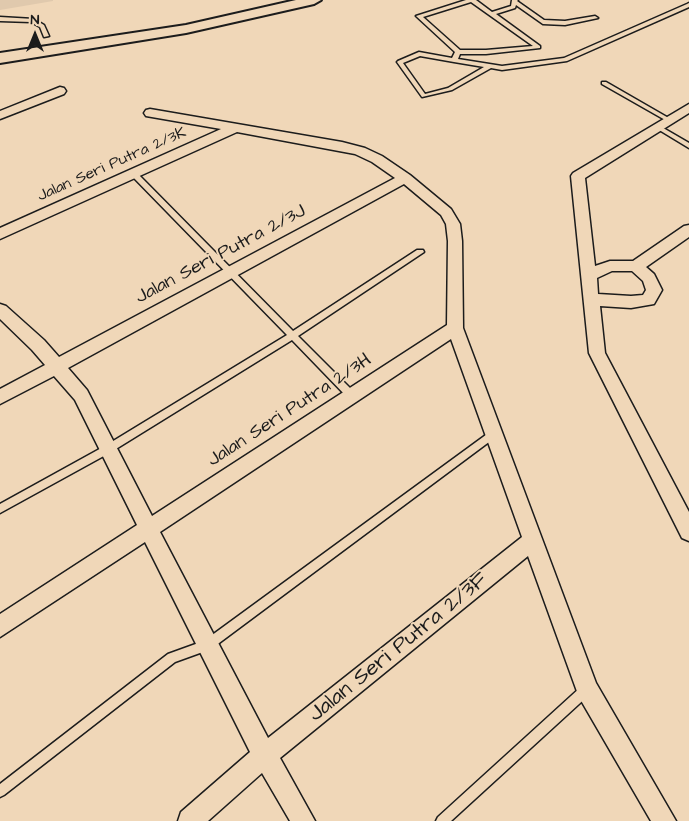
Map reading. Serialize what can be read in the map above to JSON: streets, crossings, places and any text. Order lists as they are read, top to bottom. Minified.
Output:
{"streets":{"street":["Jalan Seri Putra 2/3K","Jalan Seri Putra 2/3J","Jalan Seri Putra 2/3H","Jalan Seri Putra 2/3F"]},"north":"top"}
